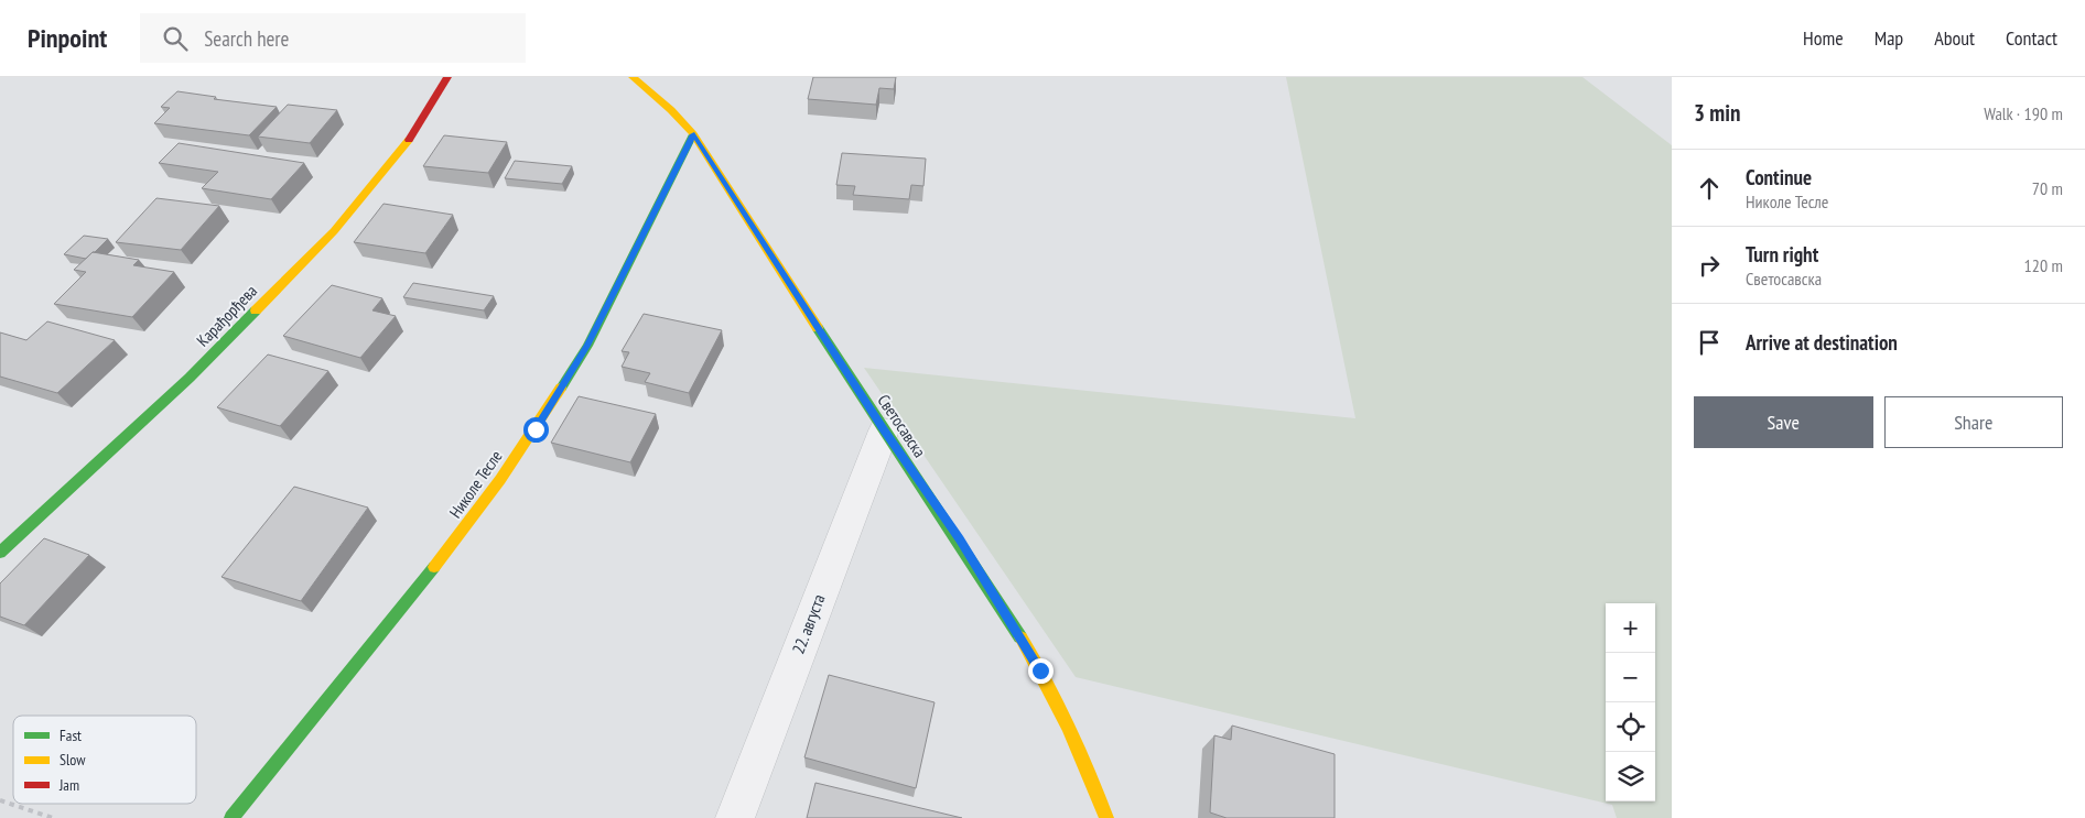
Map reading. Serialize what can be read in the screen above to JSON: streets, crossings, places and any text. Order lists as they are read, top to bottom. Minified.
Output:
{"streets":{"street":["Карађорђева","Светосавска","Николе Тесле","22. августа"]},"crossings":[["Светосавска","Николе Тесле"],["Светосавска","22. августа"]],"legend":["Fast","Slow","Jam"],"page":{"header":"Pinpoint","search":"Search here","nav":["Home","Map","About","Contact"],"heading":["3 min","Walk · 190 m"],"list":[["Continue","Николе Тесле","70 m"],["Turn right","Светосавска","120 m"],"Arrive at destination"],"buttons":["Save","Share"],"map_buttons":["+","−"]}}
